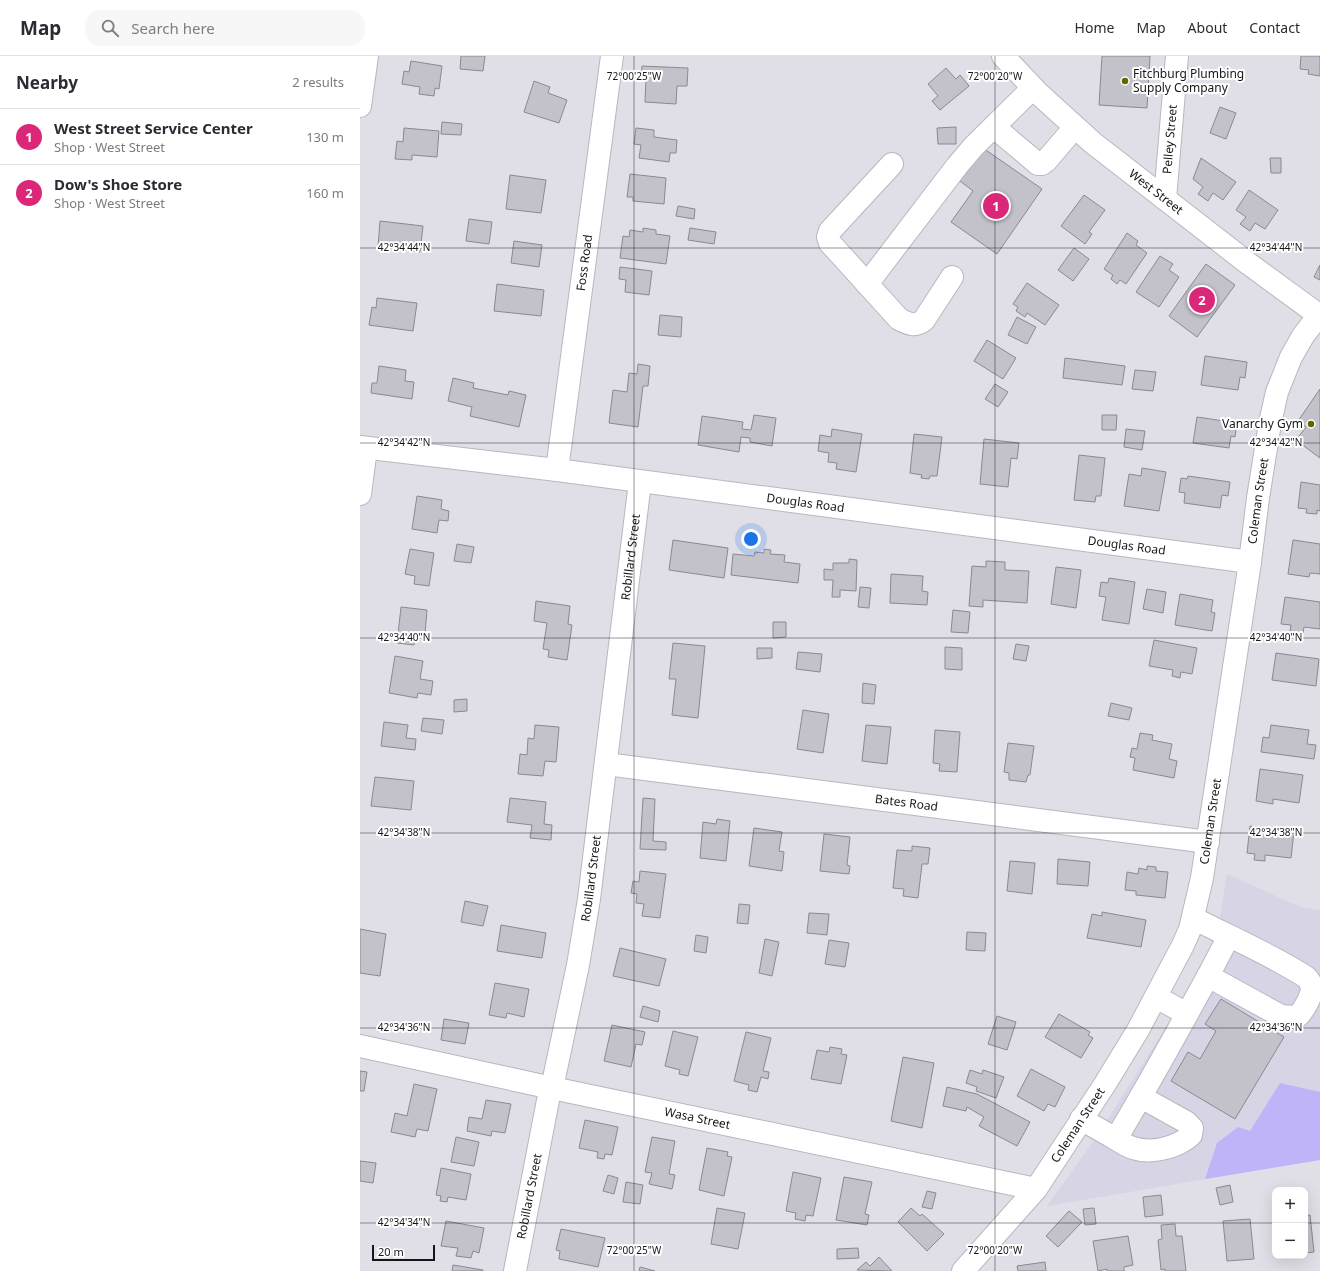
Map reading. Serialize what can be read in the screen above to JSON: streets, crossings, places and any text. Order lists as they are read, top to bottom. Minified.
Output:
{"streets":{"street":["Pelley Street","West Street","Foss Road","Coleman Street","Douglas Road","Robillard Street","Bates Road","Wasa Street"]},"crossings":[["Pelley Street","West Street"],["West Street","Coleman Street"],["Foss Road","Douglas Road"],["Coleman Street","Douglas Road"],["Coleman Street","Bates Road"],["Coleman Street","Wasa Street"],["Douglas Road","Robillard Street"],["Robillard Street","Bates Road"],["Robillard Street","Wasa Street"]],"places":["Fitchburg Plumbing Supply Company","Vanarchy Gym"],"scale_bar":"20 m","page":{"header":"Map","search":"Search here","nav":["Home","Map","About","Contact"],"heading":["Nearby","2 results"],"list":[{"mark":"1","name":"West Street Service Center","note":"Shop · West Street","value":"130 m"},{"mark":"2","name":"Dow's Shoe Store","note":"Shop · West Street","value":"160 m"}],"pins":["1","2"],"map_buttons":["+","−"],"scale":"20 m"},"coordinates":["72°00'25\"W","72°00'20\"W","42°34'44\"N","42°34'42\"N","42°34'40\"N","42°34'38\"N","42°34'36\"N","42°34'34\"N"]}
